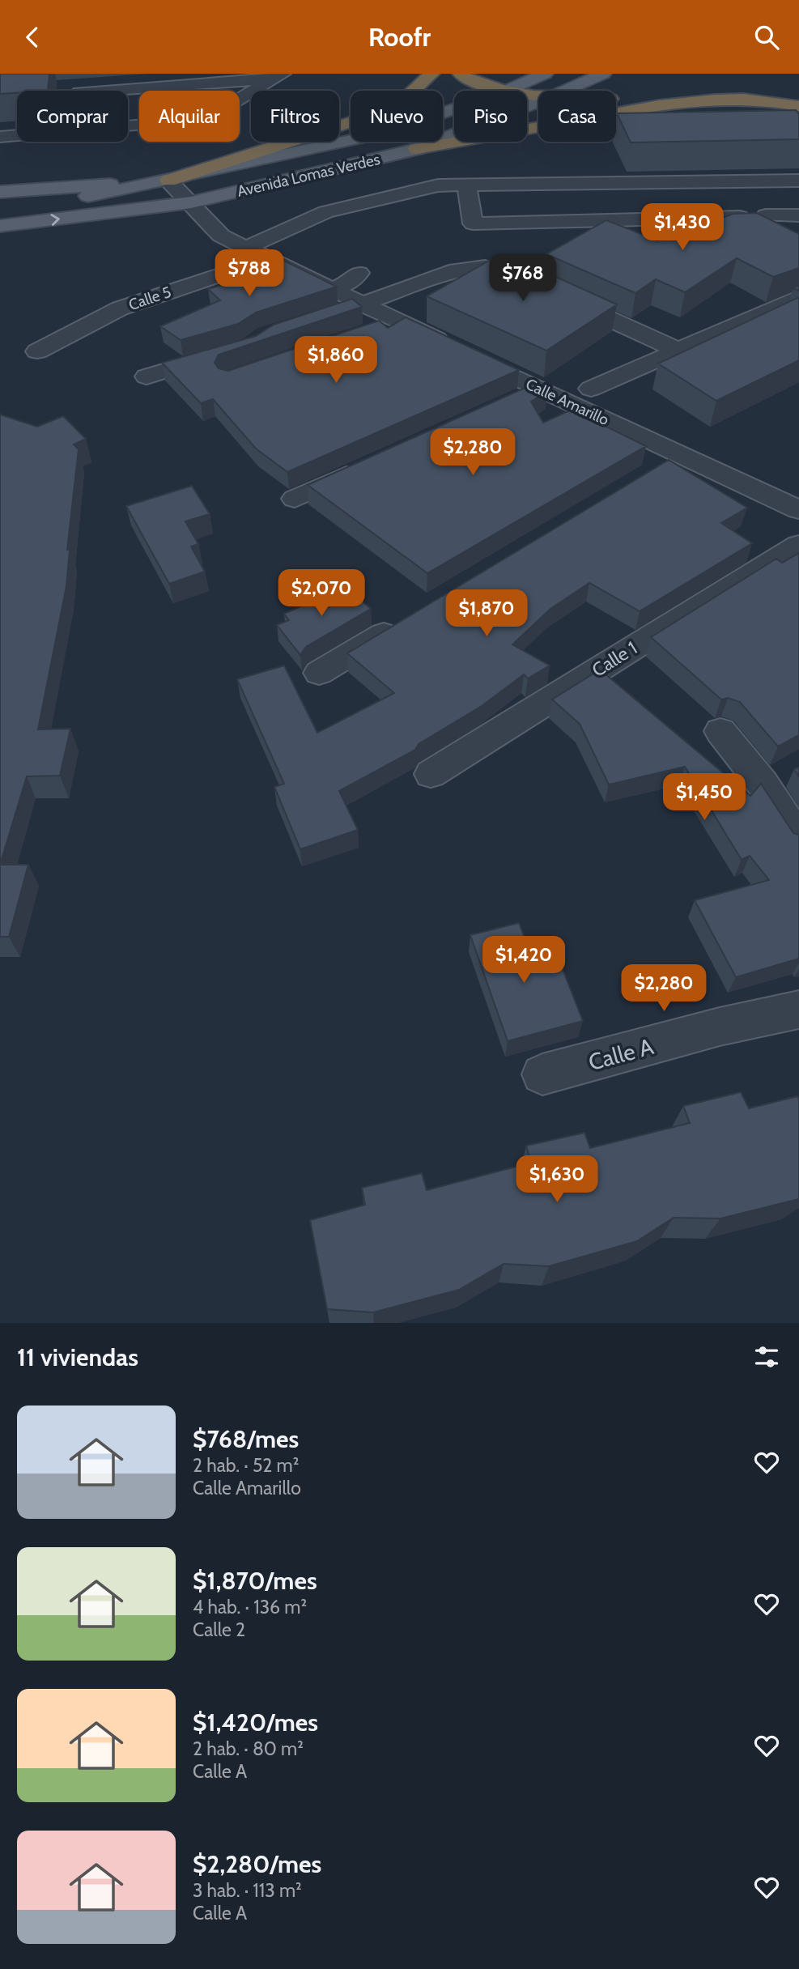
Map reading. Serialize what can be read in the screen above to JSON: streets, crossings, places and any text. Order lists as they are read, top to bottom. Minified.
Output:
{"streets":{"main road":["Avenida Lomas Verdes"],"street":["Calle 5","Calle Amarillo","Calle 1","Calle A"]},"crossings":[["Avenida Lomas Verdes","Calle Amarillo"],["Calle 5","Calle Amarillo"]],"page":{"header":"Roofr","chip":["Comprar","Alquilar","Filtros","Nuevo","Piso","Casa"],"price":["$1,430","$788","$768","$1,860","$2,280","$2,070","$1,870","$1,450","$1,420","$2,280","$1,630"],"heading":"11 viviendas","list":[{"name":"$768/mes","note":"2 hab. · 52 m² · Calle Amarillo"},{"name":"$1,870/mes","note":"4 hab. · 136 m² · Calle 2"},{"name":"$1,420/mes","note":"2 hab. · 80 m² · Calle A"},{"name":"$2,280/mes","note":"3 hab. · 113 m² · Calle A"}]}}
